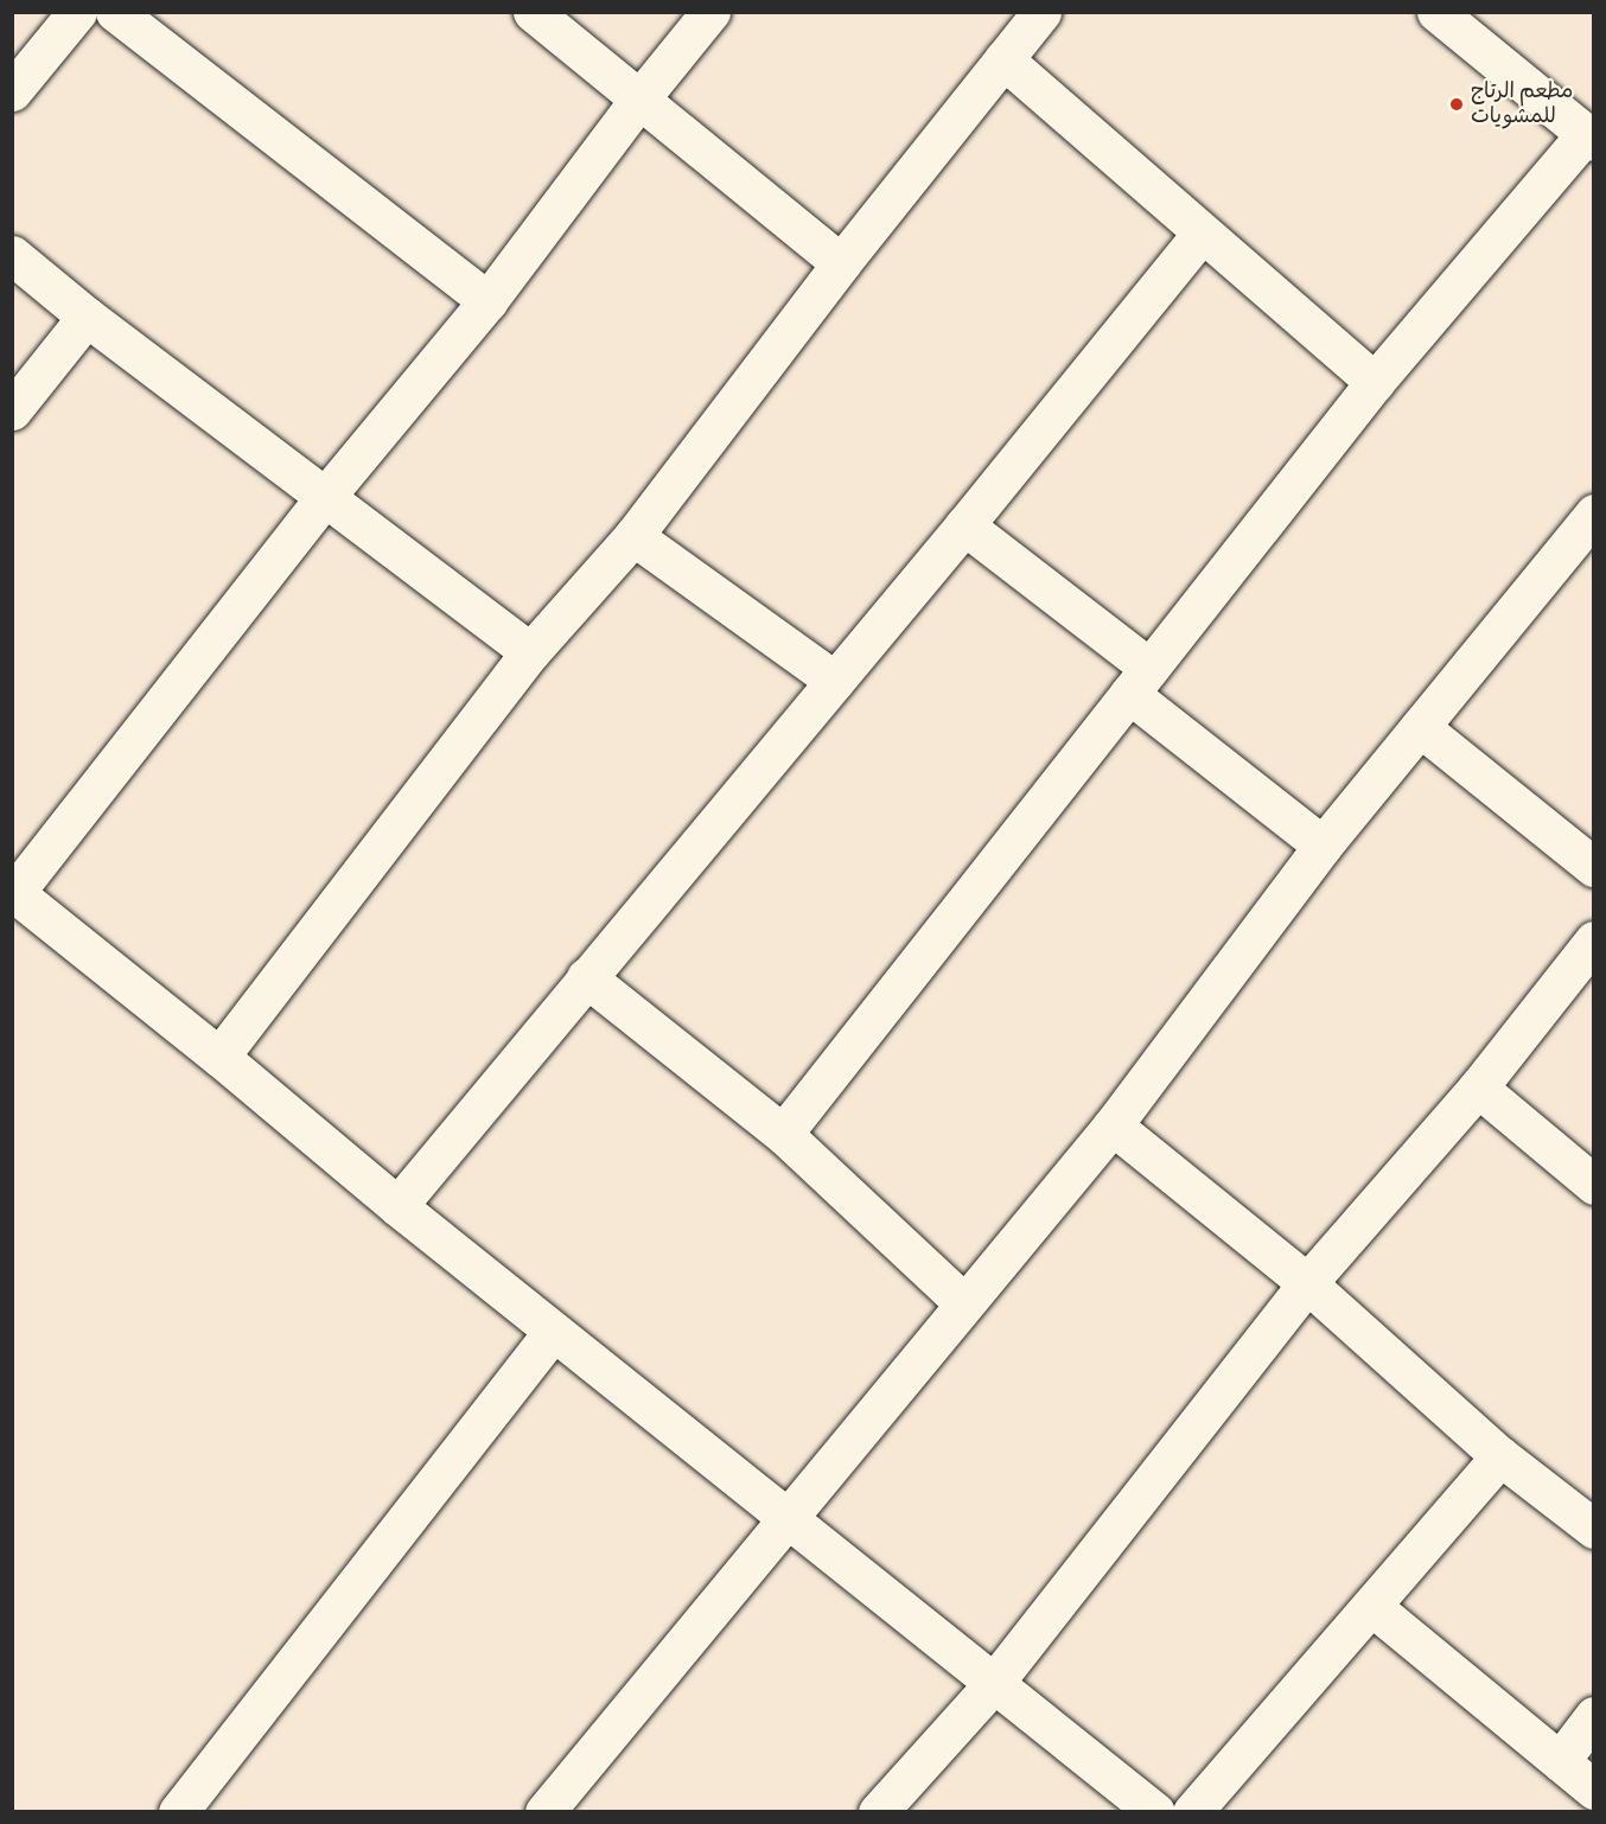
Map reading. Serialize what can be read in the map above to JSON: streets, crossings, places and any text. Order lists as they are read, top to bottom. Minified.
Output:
{"places":["مطعم الرتاج للمشويات"]}
